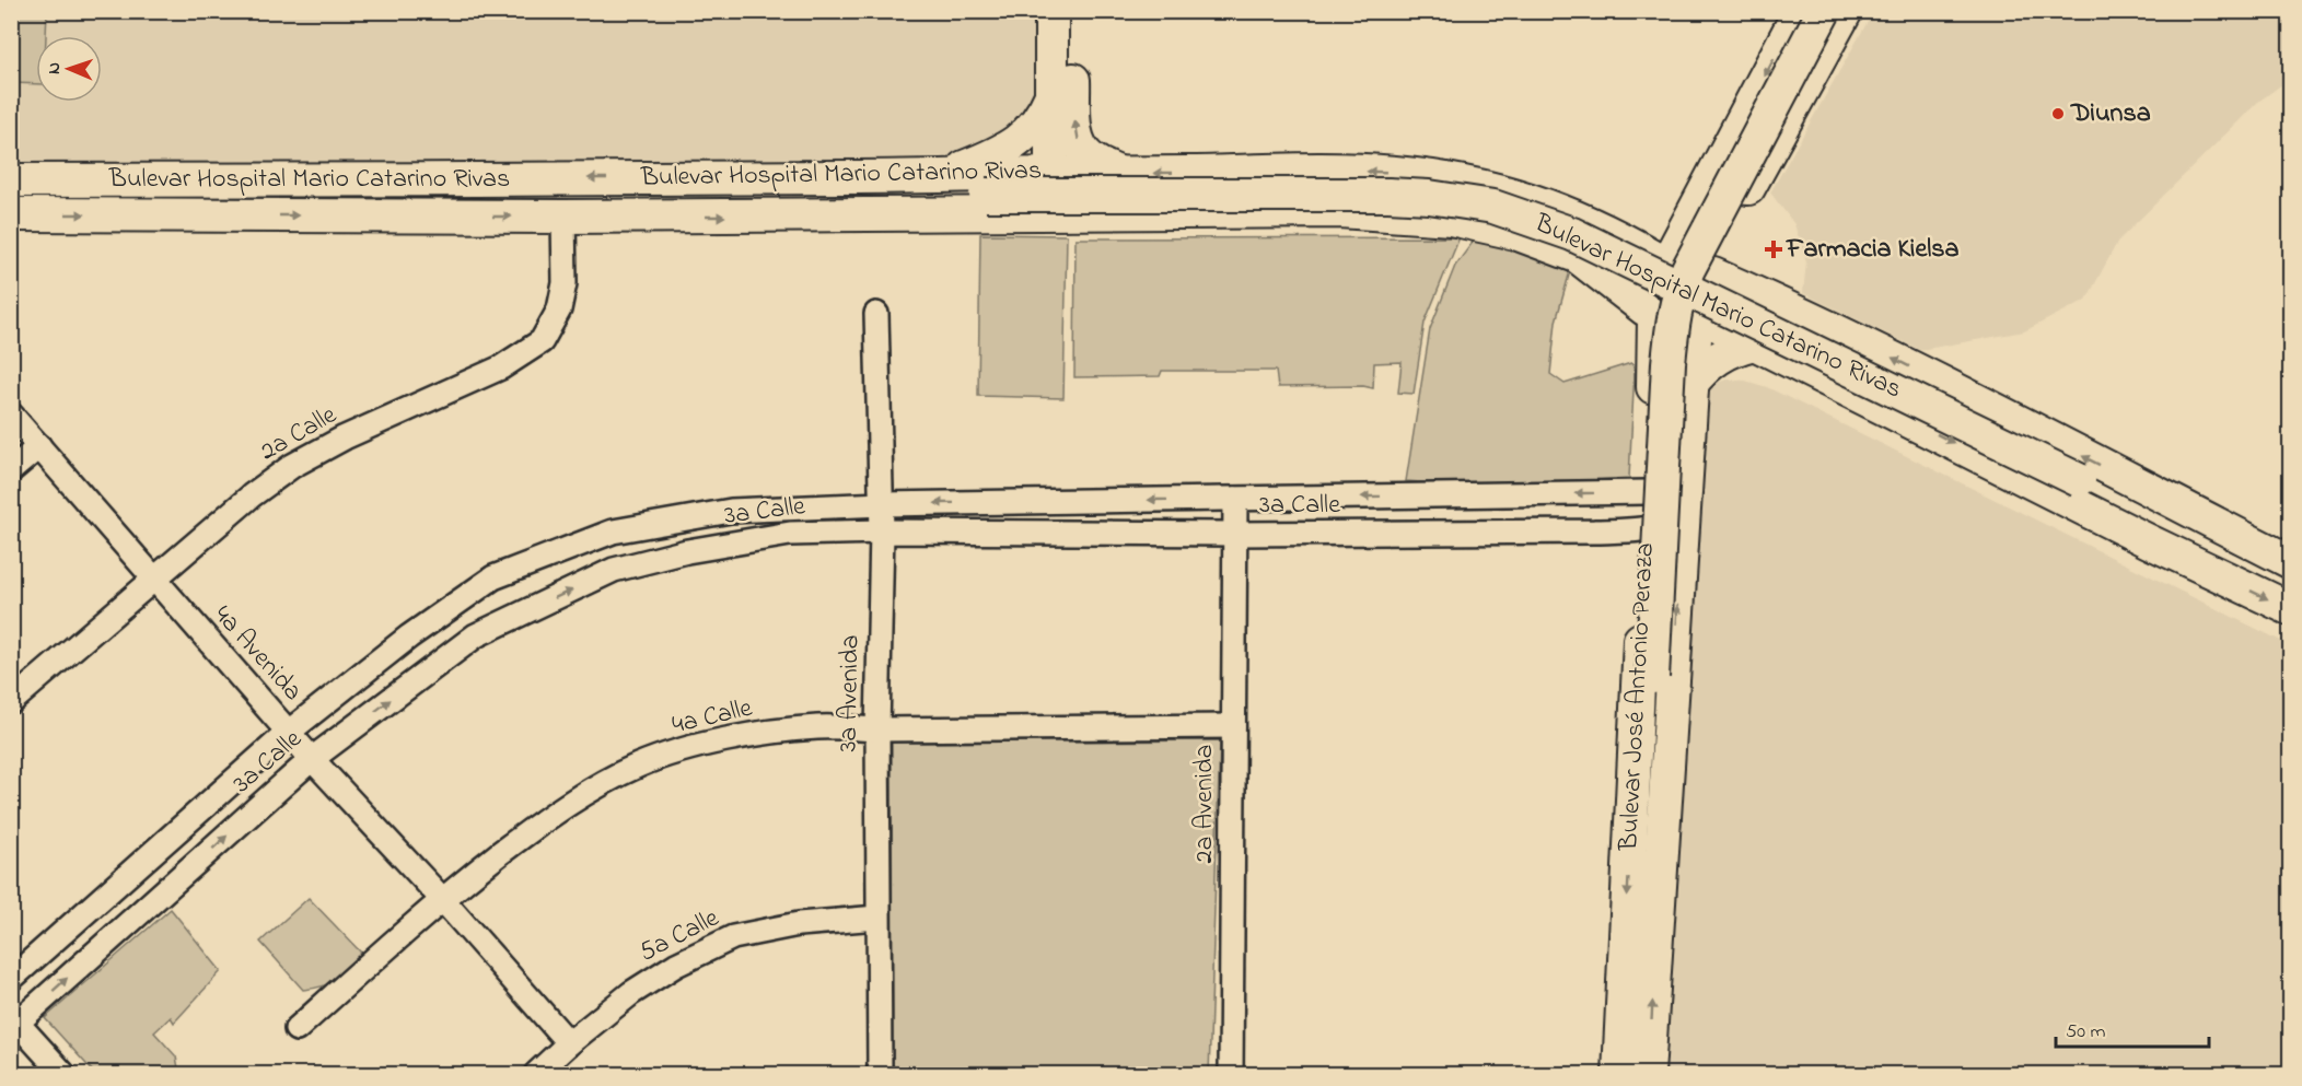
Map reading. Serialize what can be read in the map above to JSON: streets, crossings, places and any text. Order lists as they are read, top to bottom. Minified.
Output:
{"streets":{"main road":["Bulevar Hospital Mario Catarino Rivas","Bulevar José Antonio Peraza"],"street":["2a Calle","3a Calle","4a Avenida","3a Avenida","4a Calle","2a Avenida","5a Calle"]},"crossings":[["Bulevar Hospital Mario Catarino Rivas","2a Calle"],["Bulevar Hospital Mario Catarino Rivas","Bulevar José Antonio Peraza"],["2a Calle","4a Avenida"],["3a Calle","4a Avenida"],["3a Calle","3a Avenida"],["3a Calle","Bulevar José Antonio Peraza"],["3a Calle","2a Avenida"],["4a Avenida","4a Calle"],["4a Avenida","5a Calle"],["3a Avenida","4a Calle"],["3a Avenida","5a Calle"],["4a Calle","2a Avenida"]],"places":{"other":["Diunsa"],"health":["Farmacia Kielsa"]},"scale_bar":"50 m","north":"left"}
